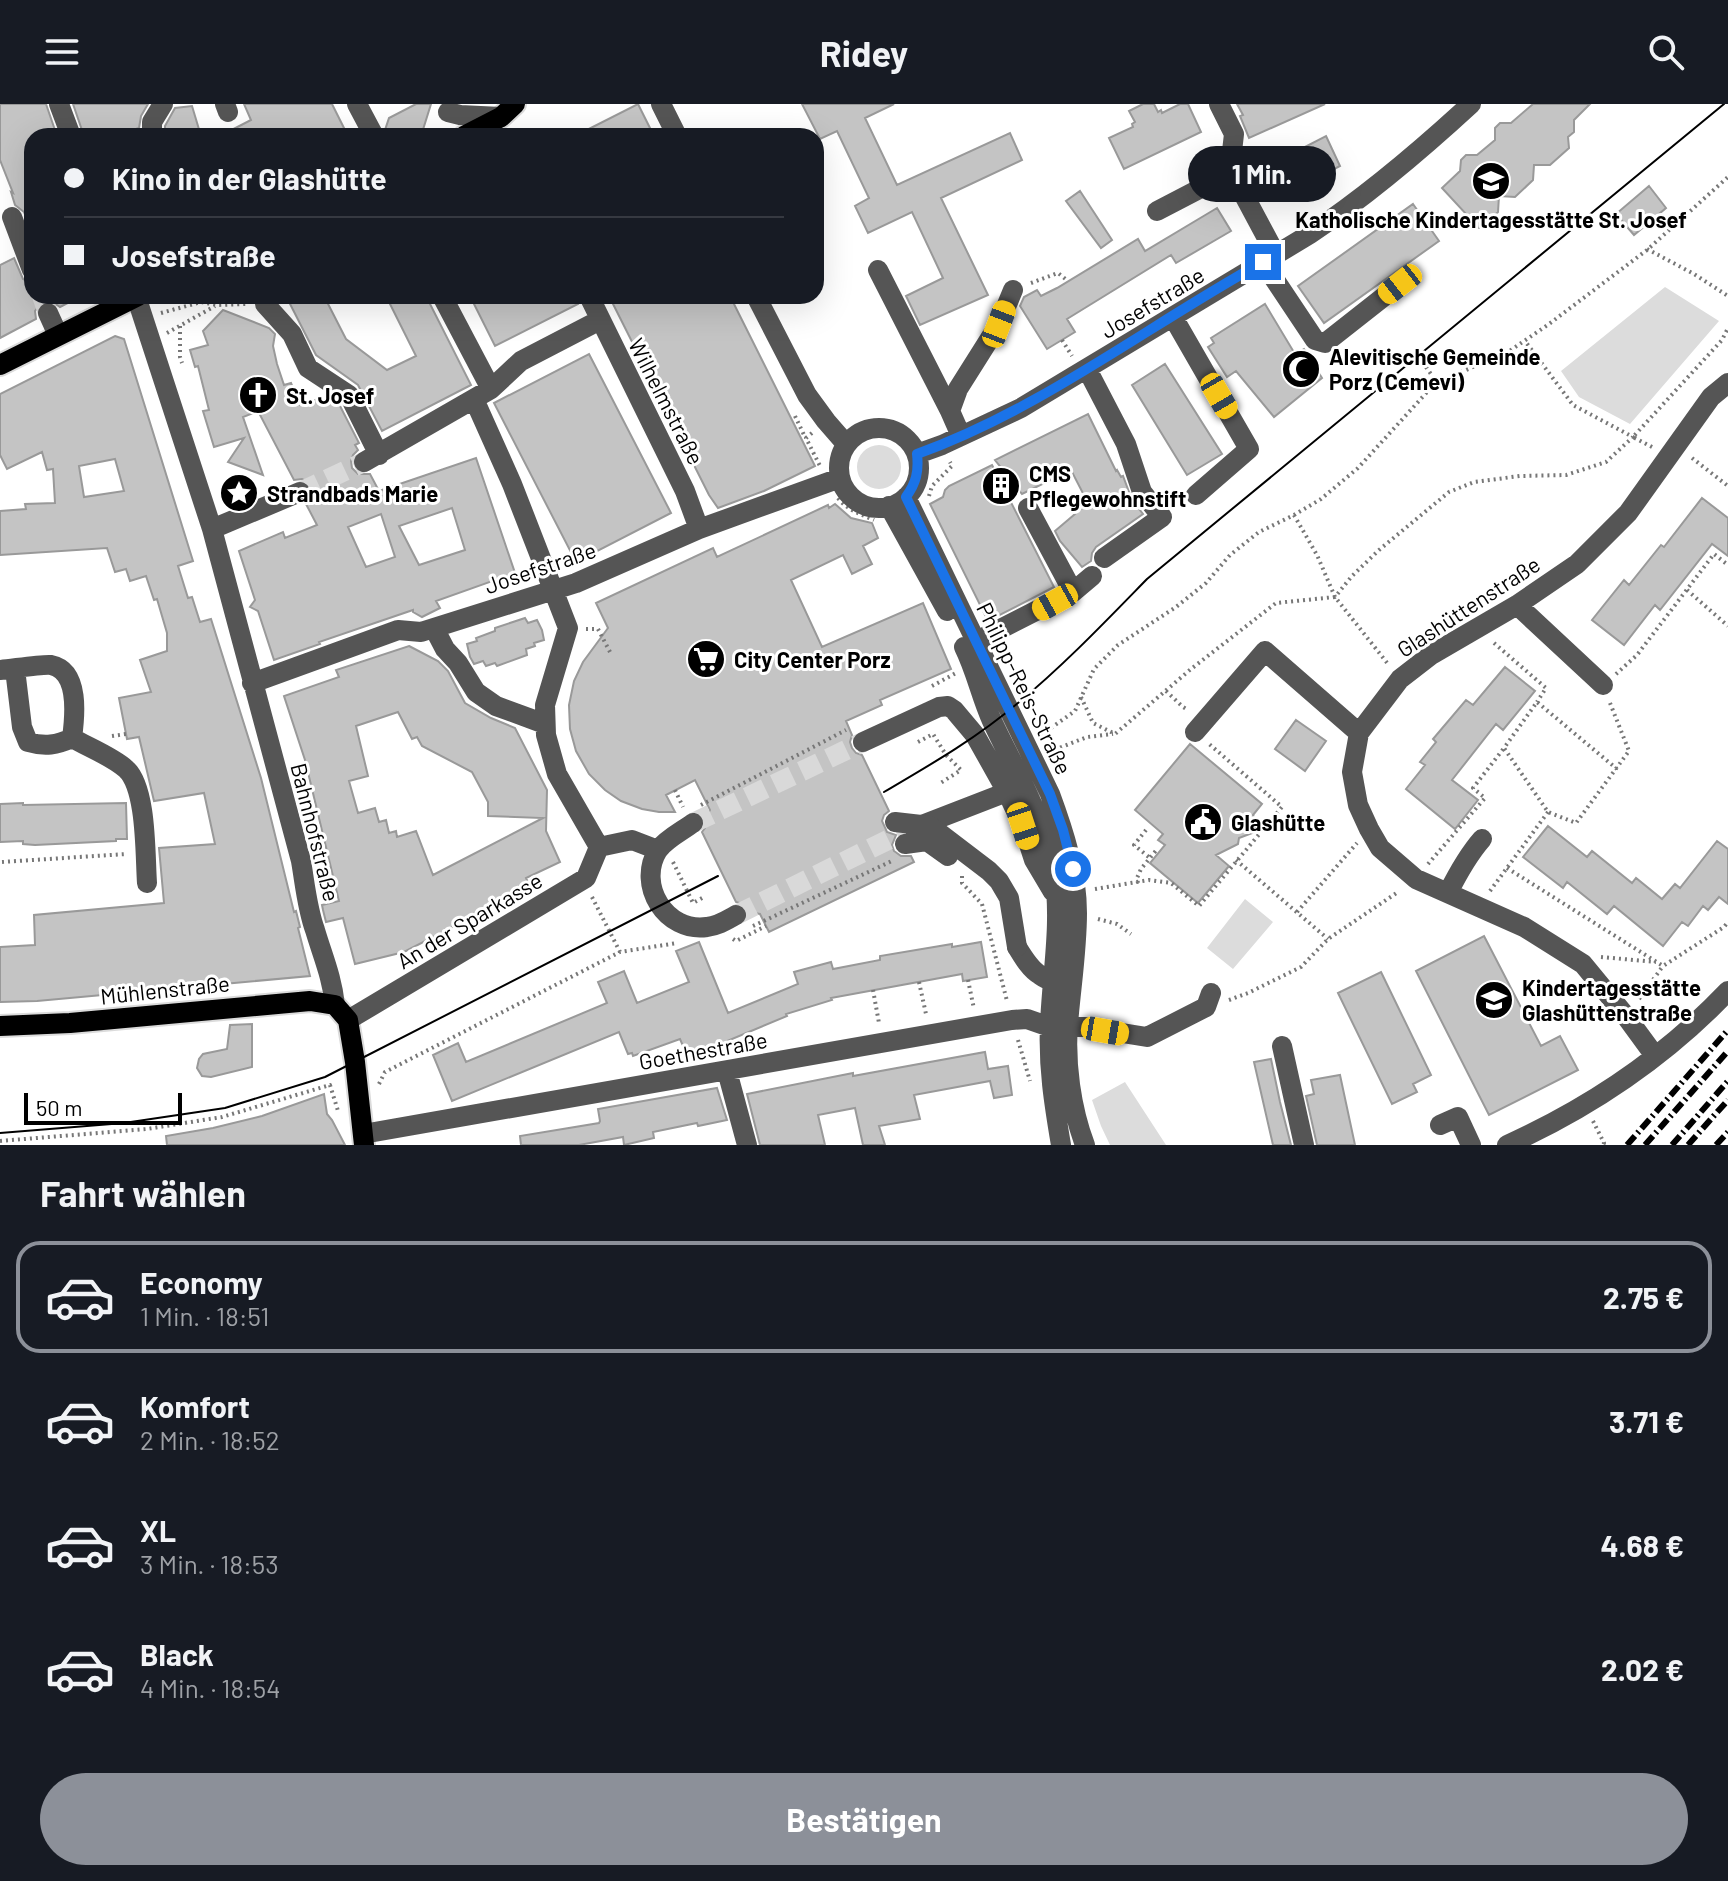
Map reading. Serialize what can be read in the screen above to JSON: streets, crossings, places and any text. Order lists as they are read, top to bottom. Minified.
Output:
{"streets":{"main road":["Bahnhofstraße","Mühlenstraße"],"street":["Josefstraße","Wilhelmstraße","Glashüttenstraße","Philipp-Reis-Straße","An der Sparkasse","Goethestraße"]},"crossings":[["Josefstraße","Wilhelmstraße"],["Josefstraße","Philipp-Reis-Straße"],["Josefstraße","Bahnhofstraße"],["Philipp-Reis-Straße","Goethestraße"],["Bahnhofstraße","An der Sparkasse"],["Bahnhofstraße","Mühlenstraße"],["Bahnhofstraße","Goethestraße"],["An der Sparkasse","Mühlenstraße"]],"places":{"school or university":["Katholische Kindertagesstätte St. Josef","Kindertagesstätte Glashüttenstraße"],"mosque":["Alevitische Gemeinde Porz (Cemevi)"],"church":["St. Josef"],"building":["CMS Pflegewohnstift"],"place":["Strandbads Marie"],"supermarket":["City Center Porz"],"public building":["Glashütte"]},"scale_bar":"50 m","page":{"header":"Ridey","banner":["Kino in der Glashütte","Josefstraße"],"bubble":"1 Min.","scale":"50 m","heading":"Fahrt wählen","list":[{"name":"Economy","note":"1 Min. · 18:51","value":"2.75 €"},{"name":"Komfort","note":"2 Min. · 18:52","value":"3.71 €"},{"name":"XL","note":"3 Min. · 18:53","value":"4.68 €"},{"name":"Black","note":"4 Min. · 18:54","value":"2.02 €"}],"buttons":"Bestätigen"}}
